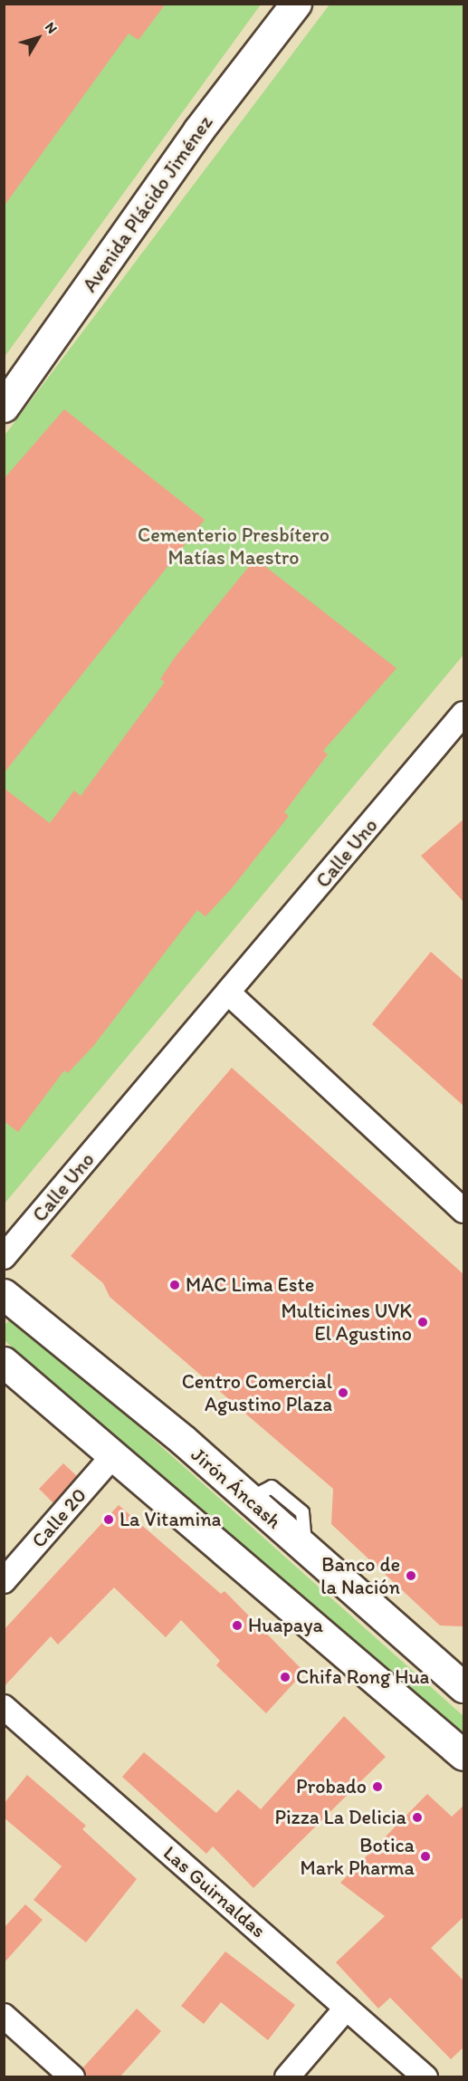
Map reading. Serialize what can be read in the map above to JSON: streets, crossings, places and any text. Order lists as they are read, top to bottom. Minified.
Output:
{"streets":{"main road":["Avenida Plácido Jiménez","Jirón Áncash"],"street":["Calle Uno","Calle 20","Las Guirnaldas"]},"parks":["Cementerio Presbítero Matías Maestro"],"places":["MAC Lima Este","Multicines UVK El Agustino","Centro Comercial Agustino Plaza","La Vitamina","Banco de la Nación","Huapaya","Chifa Rong Hua","Probado","Pizza La Delicia","Botica Mark Pharma"],"north":"top right"}
